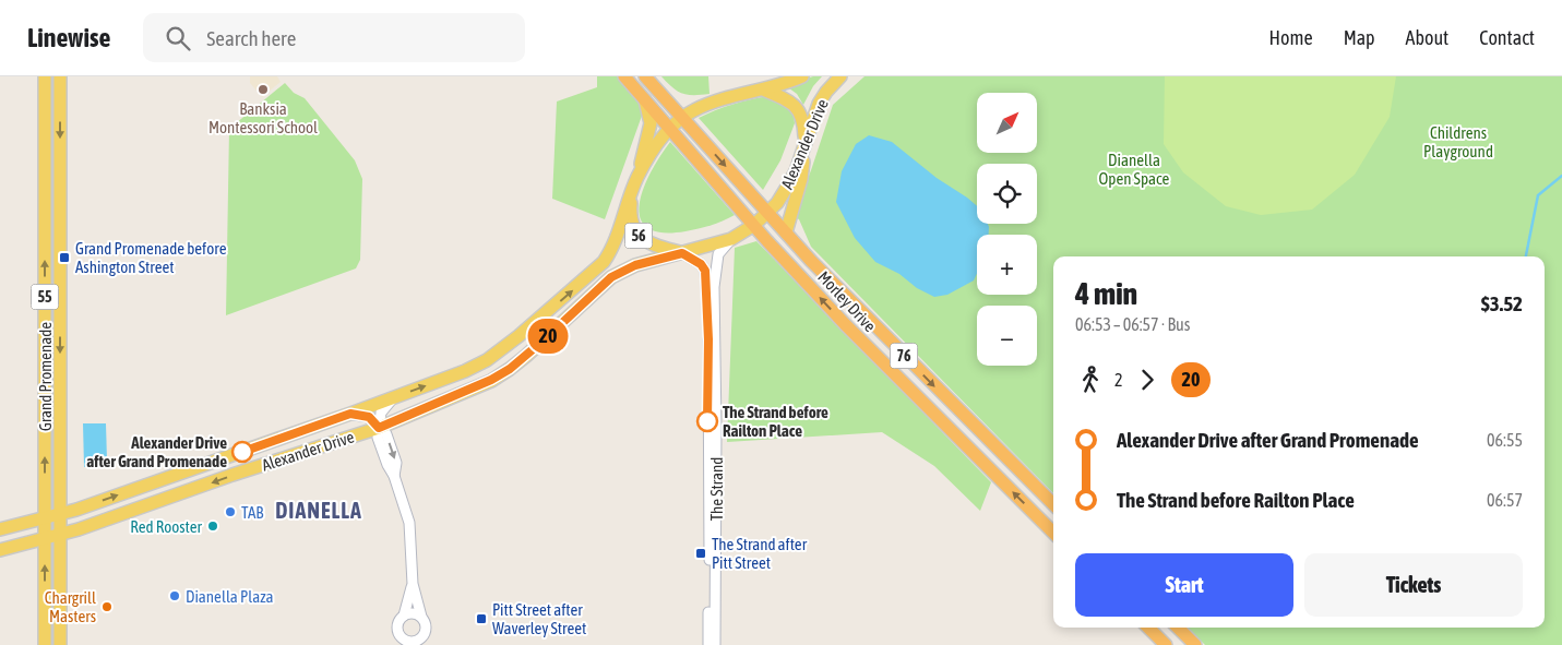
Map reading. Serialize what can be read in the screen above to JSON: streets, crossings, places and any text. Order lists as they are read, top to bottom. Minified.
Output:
{"streets":{"highway":["Morley Drive","76"],"main road":["Alexander Drive","56","55","Grand Promenade"],"street":["The Strand"]},"crossings":[["Alexander Drive","56"],["Alexander Drive","Morley Drive"],["Alexander Drive","Grand Promenade"],["Alexander Drive","The Strand"],["56","Morley Drive"],["56","The Strand"]],"districts":["DIANELLA"],"parks":["Childrens Playground","Dianella Open Space"],"places":{"other":["Banksia Montessori School","The Strand before Railton Place","Alexander Drive after Grand Promenade","TAB","Red Rooster","Dianella Plaza","Chargrill Masters"],"transit":["Grand Promenade before Ashington Street","The Strand after Pitt Street","Pitt Street after Waverley Street"]},"lines":["bus line 20"],"north":"top right","page":{"header":"Linewise","search":"Search here","nav":["Home","Map","About","Contact"],"on_map":"20","map_buttons":["+","−"],"heading":["4 min","06:53 – 06:57 · Bus","$3.52"],"legs":["2","20"],"list":[{"name":"Alexander Drive after Grand Promenade","value":"06:55"},{"name":"The Strand before Railton Place","value":"06:57"}],"buttons":["Start","Tickets"]}}
